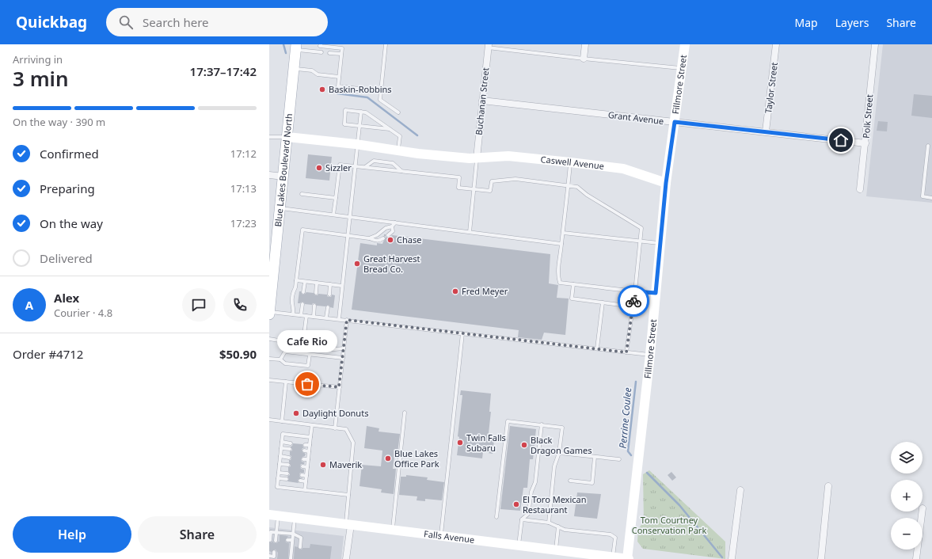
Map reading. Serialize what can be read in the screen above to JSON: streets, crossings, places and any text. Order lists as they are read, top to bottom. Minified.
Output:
{"streets":{"main road":["Blue Lakes Boulevard North"],"street":["Fillmore Street","Taylor Street","Buchanan Street","Polk Street","Grant Avenue","Caswell Avenue","Falls Avenue"]},"crossings":[["Fillmore Street","Grant Avenue"],["Fillmore Street","Caswell Avenue"],["Fillmore Street","Falls Avenue"],["Taylor Street","Grant Avenue"],["Buchanan Street","Grant Avenue"],["Buchanan Street","Caswell Avenue"],["Polk Street","Grant Avenue"],["Caswell Avenue","Blue Lakes Boulevard North"]],"water":["Perrine Coulee"],"parks":["Tom Courtney Conservation Park"],"places":["Baskin-Robbins","Sizzler","Chase","Great Harvest Bread Co.","Fred Meyer","Cafe Rio","Daylight Donuts","Twin Falls Subaru","Black Dragon Games","Blue Lakes Office Park","Maverik","El Toro Mexican Restaurant"],"page":{"header":"Quickbag","search":"Search here","nav":["Map","Layers","Share"],"heading":["3 min","Arriving in","17:37–17:42"],"panel":["Alex","Courier · 4.8","Order #4712","$50.90"],"bar":"On the way · 390 m","list":[["Confirmed","17:12"],["Preparing","17:13"],["On the way","17:23"],"Delivered"],"round":"A","bubble":"Cafe Rio","map_buttons":["+","−"],"buttons":["Help","Share"]}}
